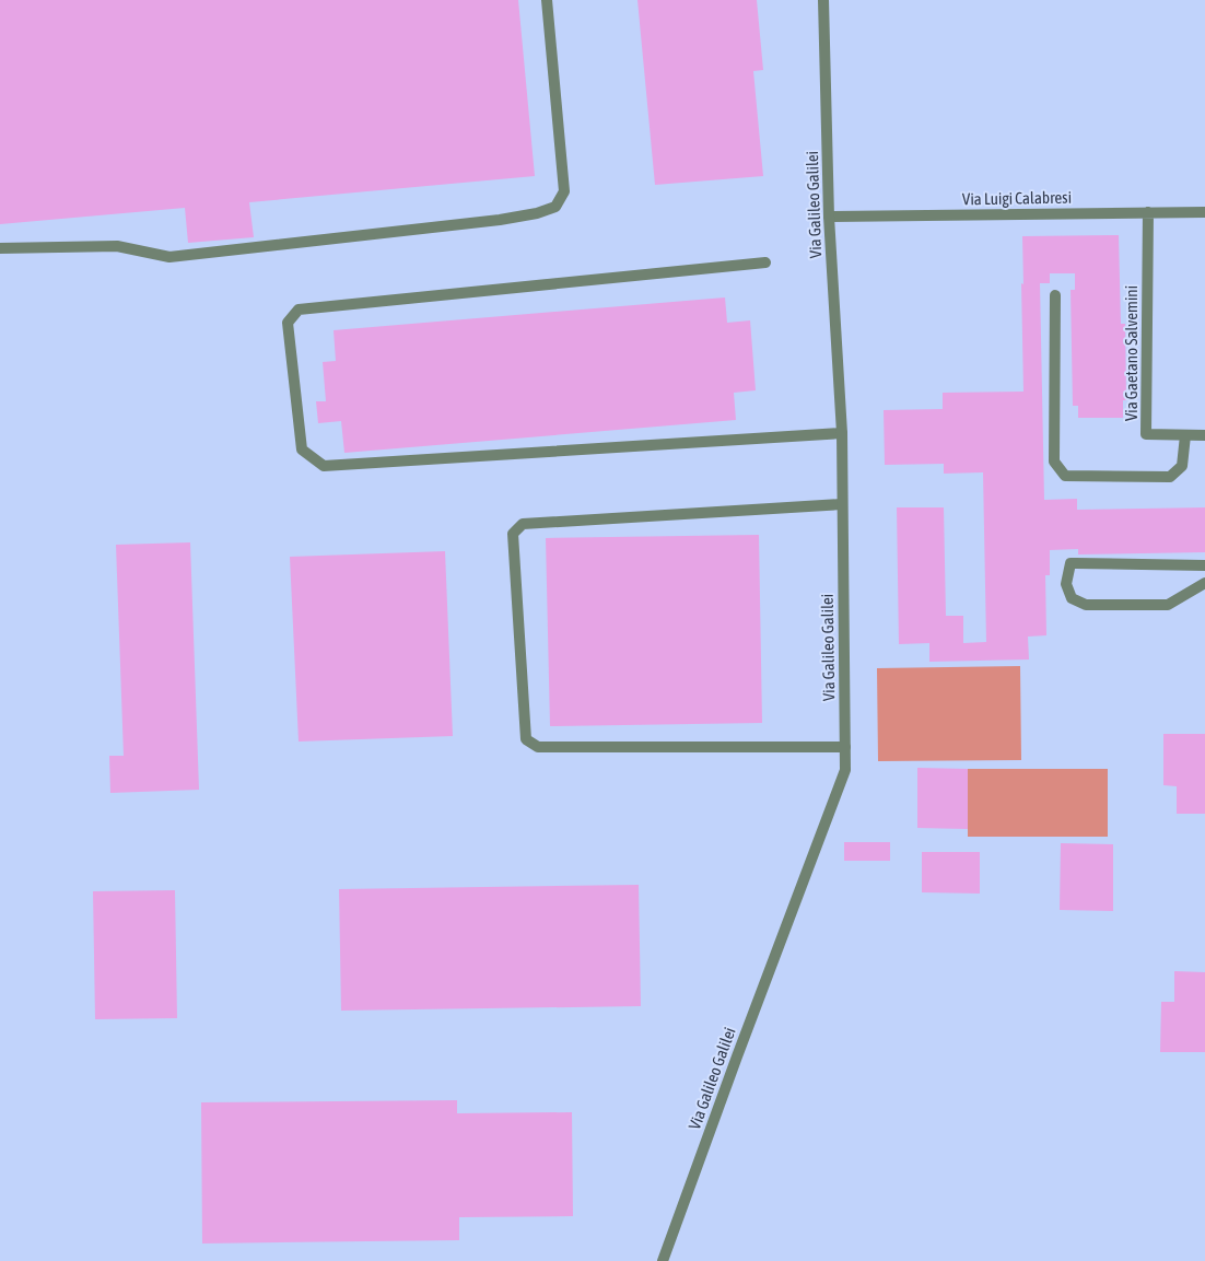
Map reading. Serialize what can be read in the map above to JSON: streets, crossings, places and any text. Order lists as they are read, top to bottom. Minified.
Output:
{"streets":{"street":["Via Luigi Calabresi","Via Galileo Galilei","Via Gaetano Salvemini"]},"crossings":[["Via Luigi Calabresi","Via Galileo Galilei"],["Via Luigi Calabresi","Via Gaetano Salvemini"]]}
